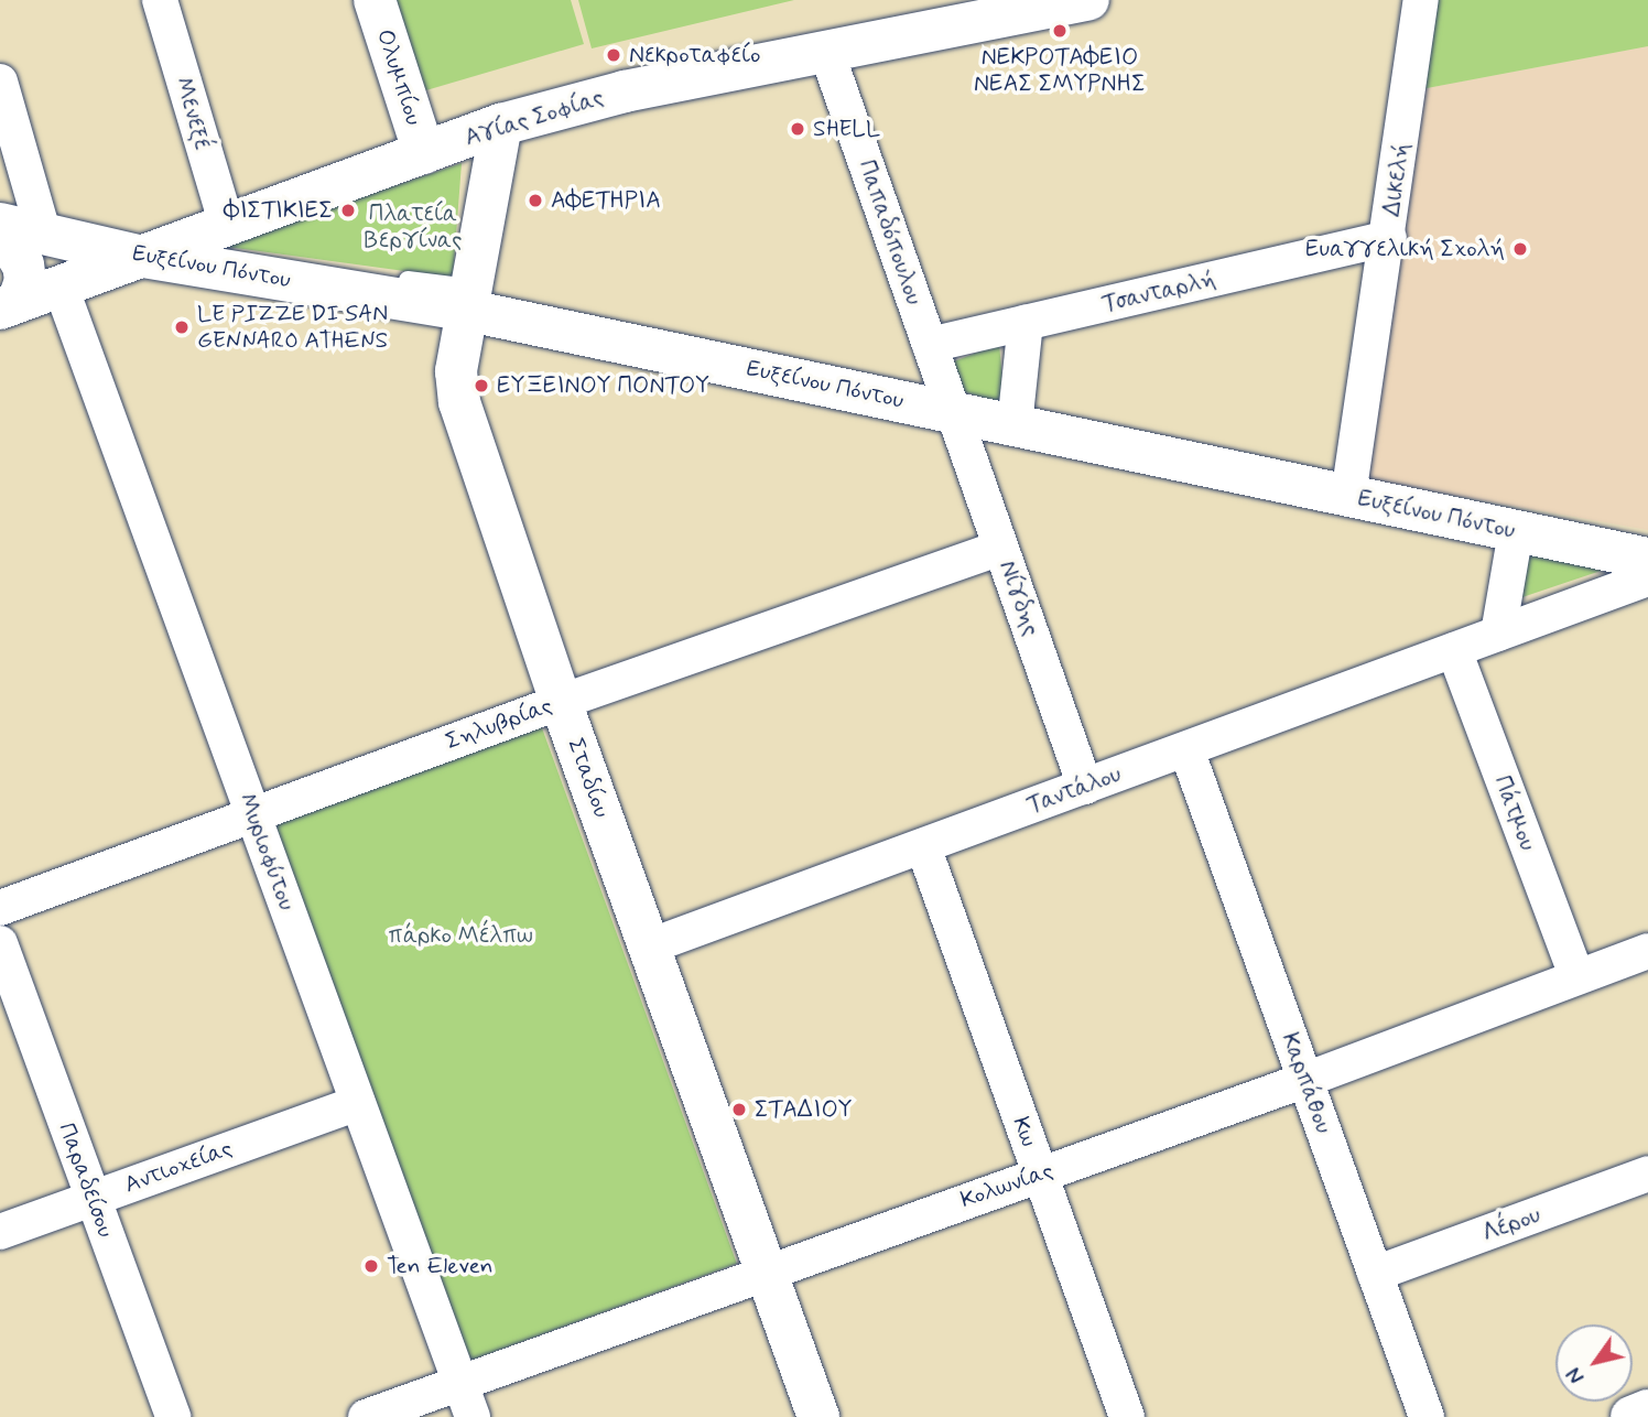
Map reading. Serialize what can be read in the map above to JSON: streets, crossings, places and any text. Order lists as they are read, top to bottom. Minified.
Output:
{"streets":{"street":["Ολυμπίου","Μενεξέ","Αγίας Σοφίας","Δικελή","Παπαδόπουλου","Ευξείνου Πόντου","Τσανταρλή","Νίγδης","Σηλυβρίας","Σταδίου","Ταντάλου","Πάτμου","Μυριοφύτου","Καρπάθου","Κω","Αντιοχείας","Παραδείσου","Κολωνίας","Λέρου"]},"crossings":[["Ολυμπίου","Αγίας Σοφίας"],["Μενεξέ","Αγίας Σοφίας"],["Αγίας Σοφίας","Παπαδόπουλου"],["Αγίας Σοφίας","Ευξείνου Πόντου"],["Αγίας Σοφίας","Σταδίου"],["Αγίας Σοφίας","Μυριοφύτου"],["Δικελή","Ευξείνου Πόντου"],["Δικελή","Τσανταρλή"],["Παπαδόπουλου","Ευξείνου Πόντου"],["Παπαδόπουλου","Τσανταρλή"],["Παπαδόπουλου","Νίγδης"],["Ευξείνου Πόντου","Νίγδης"],["Ευξείνου Πόντου","Σταδίου"],["Νίγδης","Σηλυβρίας"],["Νίγδης","Ταντάλου"],["Σηλυβρίας","Σταδίου"],["Σηλυβρίας","Μυριοφύτου"],["Σταδίου","Ταντάλου"],["Σταδίου","Κολωνίας"],["Ταντάλου","Πάτμου"],["Ταντάλου","Καρπάθου"],["Ταντάλου","Κω"],["Πάτμου","Κολωνίας"],["Μυριοφύτου","Αντιοχείας"],["Μυριοφύτου","Κολωνίας"],["Καρπάθου","Κολωνίας"],["Καρπάθου","Λέρου"],["Κω","Κολωνίας"],["Αντιοχείας","Παραδείσου"]],"parks":["Πλατεία Βεργίνας","πάρκο Μέλπω"],"places":["ΝΕΚΡΟΤΑΦΕΙΟ ΝΕΑΣ ΣΜΥΡΝΗΣ","Νεκροταφείο","SHELL","ΑΦΕΤΗΡΙΑ","ΦΙΣΤΙΚΙΕΣ","Ευαγγελική Σχολή","LE PIZZE DI SAN GENNARO ATHENS","ΕΥΞΕΙΝΟΥ ΠΟΝΤΟΥ","ΣΤΑΔΙΟΥ","Ten Eleven"],"north":"bottom left"}
